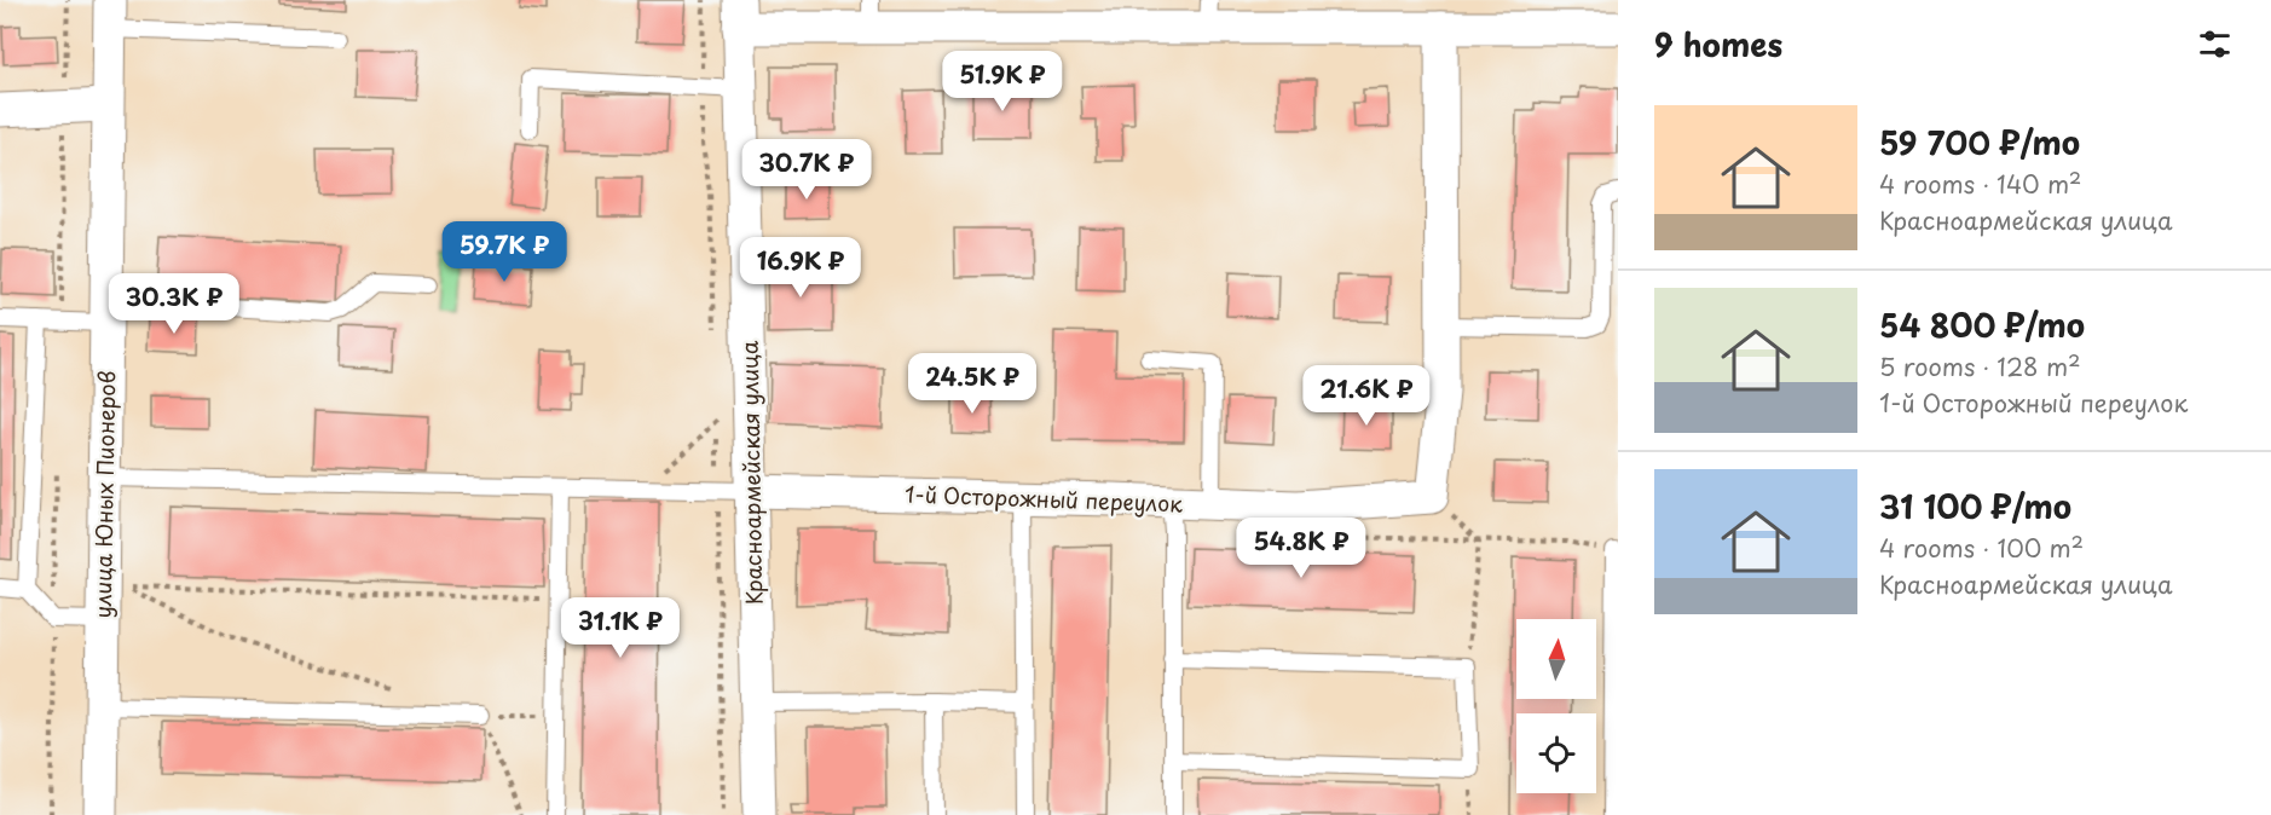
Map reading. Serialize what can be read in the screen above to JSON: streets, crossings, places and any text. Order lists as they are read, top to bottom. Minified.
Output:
{"streets":{"street":["Красноармейская улица","улица Юных Пионеров","1-й Осторожный переулок"]},"crossings":[["Красноармейская улица","1-й Осторожный переулок"]],"north":"top","page":{"heading":"9 homes","price":["51.9K ₽","30.7K ₽","59.7K ₽","16.9K ₽","30.3K ₽","24.5K ₽","21.6K ₽","54.8K ₽","31.1K ₽"],"list":[{"name":"59 700 ₽/mo","note":"4 rooms · 140 m² · Красноармейская улица"},{"name":"54 800 ₽/mo","note":"5 rooms · 128 m² · 1-й Осторожный переулок"},{"name":"31 100 ₽/mo","note":"4 rooms · 100 m² · Красноармейская улица"}]}}
